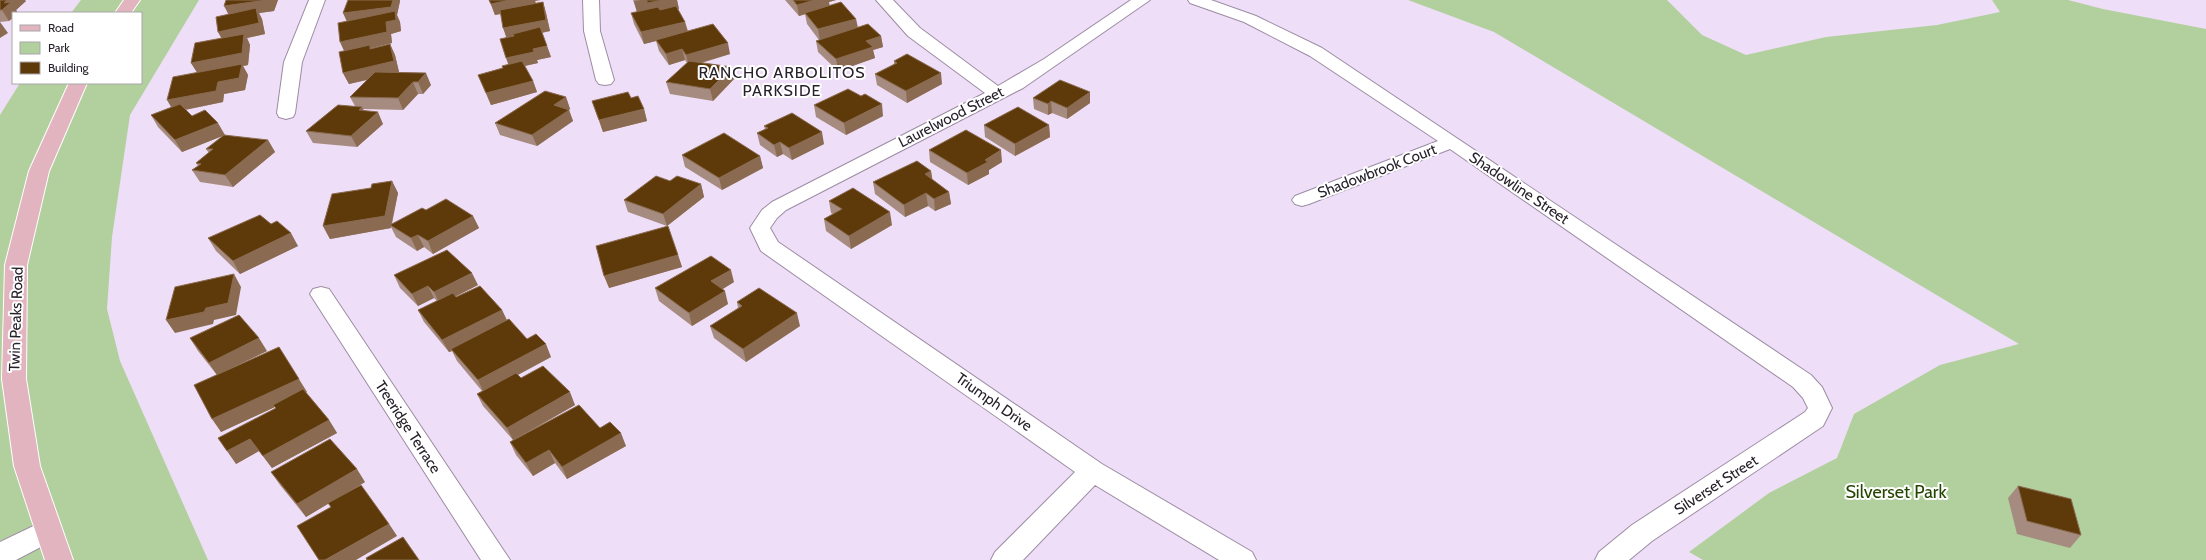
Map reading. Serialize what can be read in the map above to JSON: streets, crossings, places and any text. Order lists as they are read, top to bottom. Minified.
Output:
{"streets":{"main road":["Twin Peaks Road"],"street":["Laurelwood Street","Shadowbrook Court","Shadowline Street","Triumph Drive","Treeridge Terrace","Silverset Street"]},"crossings":[["Laurelwood Street","Triumph Drive"],["Shadowbrook Court","Shadowline Street"],["Shadowline Street","Silverset Street"]],"districts":["RANCHO ARBOLITOS PARKSIDE"],"parks":["Silverset Park"],"legend":["Road","Park","Building"]}
